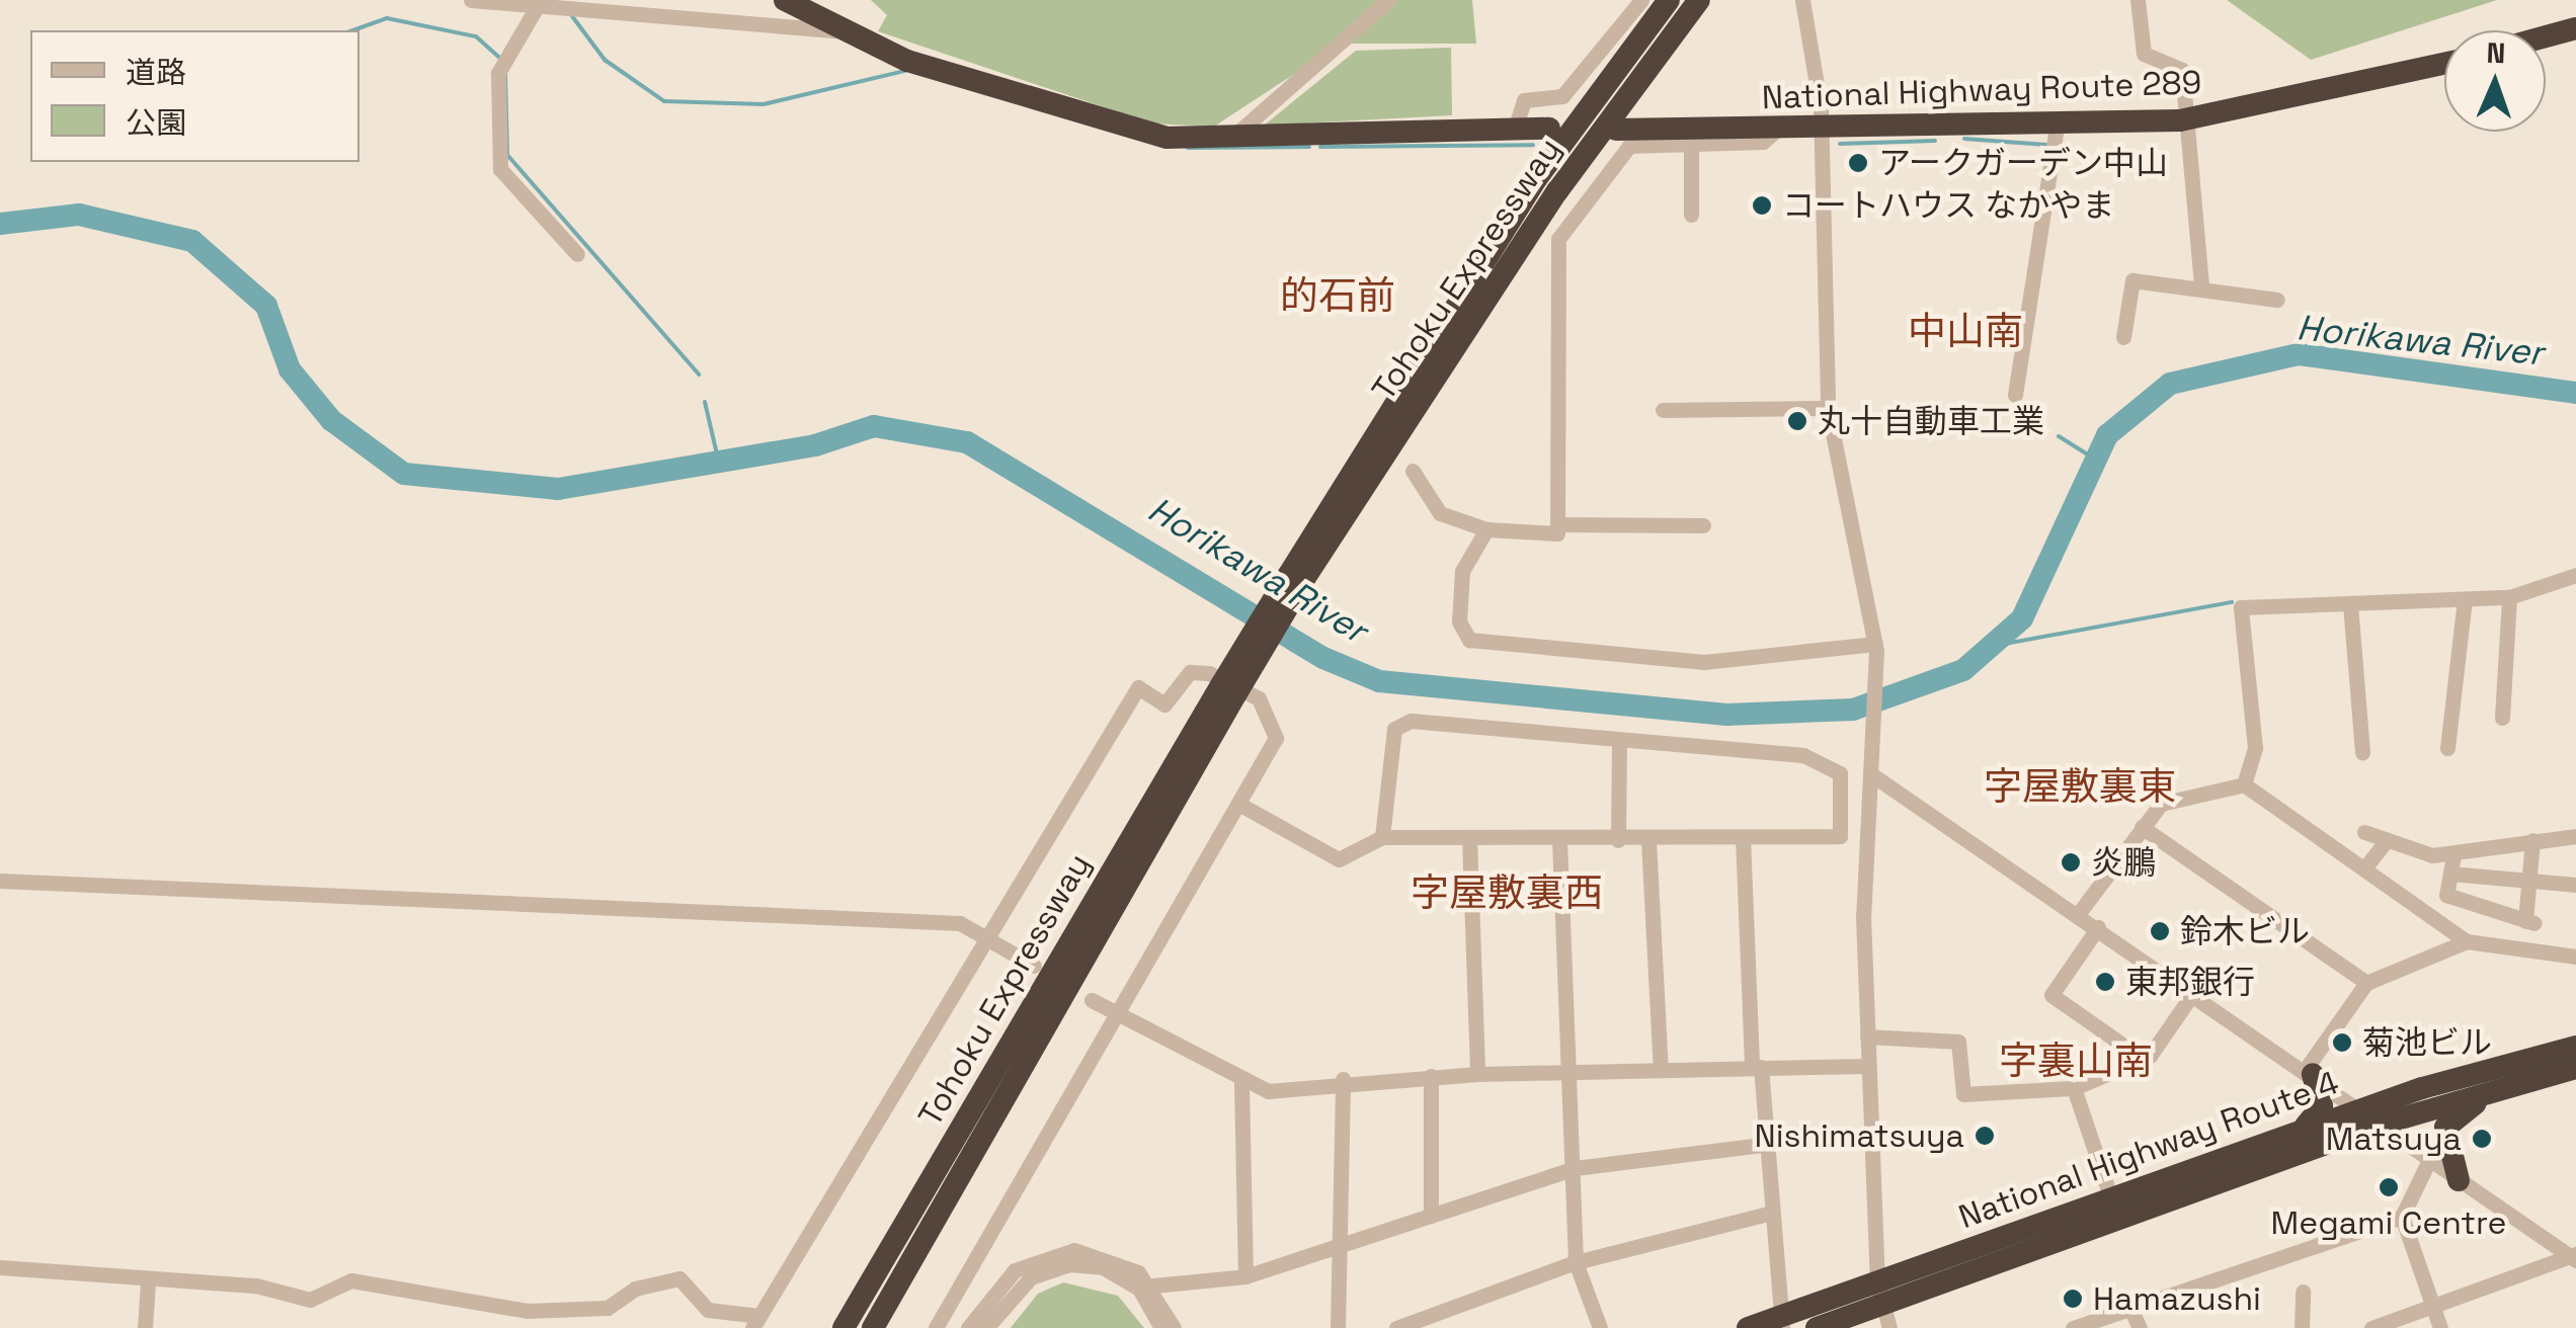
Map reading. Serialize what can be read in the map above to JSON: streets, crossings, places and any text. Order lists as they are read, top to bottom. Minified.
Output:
{"streets":{"highway":["National Highway Route 289","Tohoku Expressway","National Highway Route 4"]},"districts":["的石前","中山南","字屋敷裏東","字屋敷裏西","字裏山南"],"water":["Horikawa River"],"places":["アークガーデン中山","コートハウス なかやま","丸十自動車工業","炎鵬","鈴木ビル","東邦銀行","菊池ビル","Nishimatsuya","Matsuya","Megami Centre","Hamazushi"],"legend":["道路","公園"],"north":"top"}
